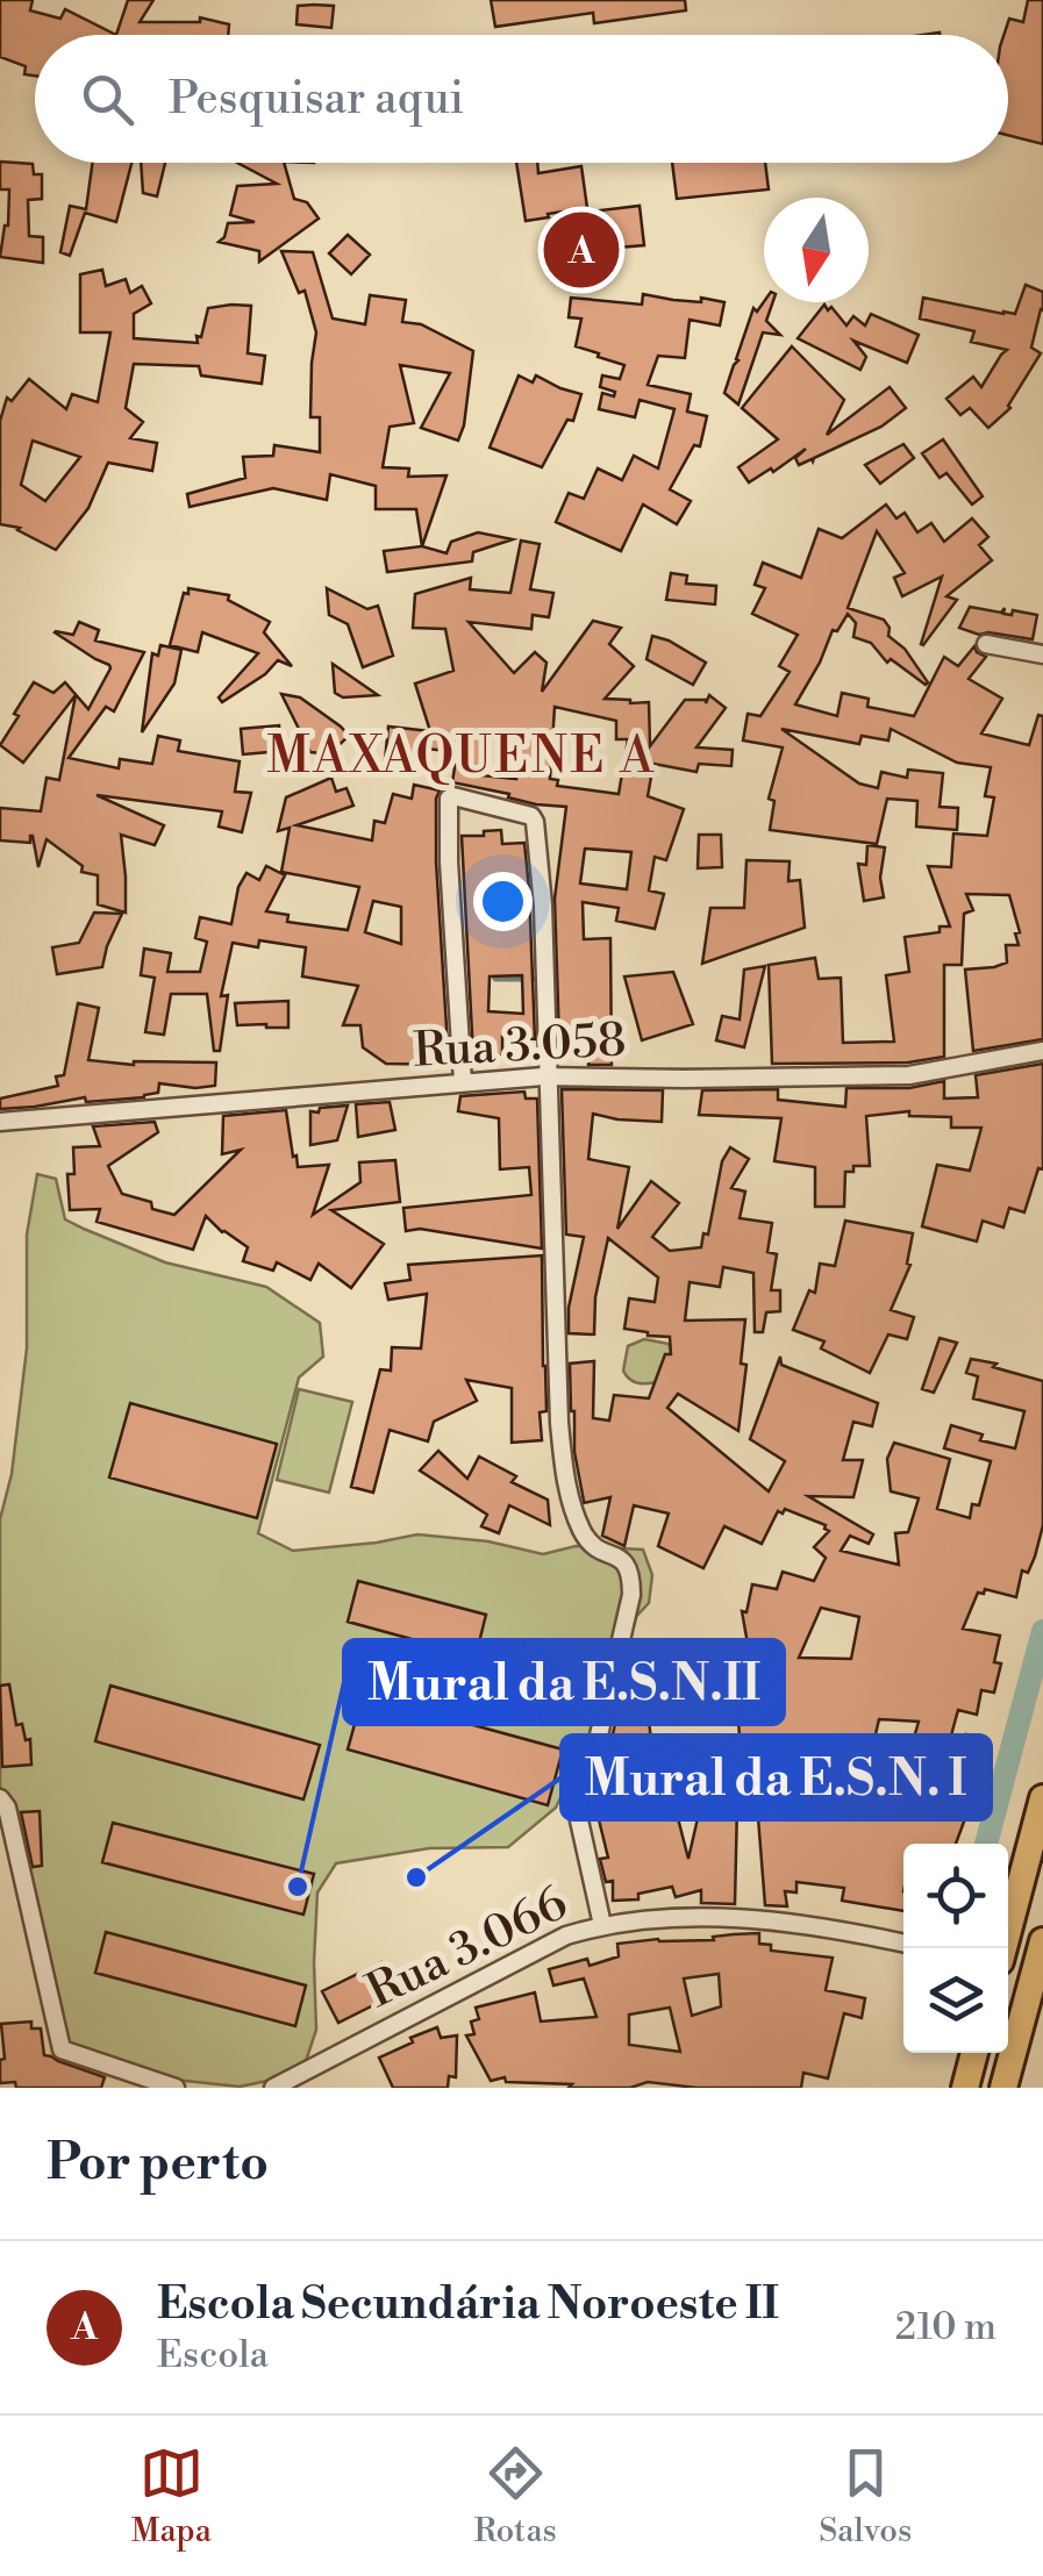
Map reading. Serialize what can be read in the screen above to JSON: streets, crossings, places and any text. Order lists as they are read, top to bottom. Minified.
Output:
{"streets":{"street":["Rua 3.058","Rua 3.066"]},"districts":["MAXAQUENE A"],"places":["Mural da E.S.N. I","Mural da E.S.N.II"],"north":"bottom","page":{"search":"Pesquisar aqui","pins":"A","heading":"Por perto","list":[{"mark":"A","name":"Escola Secundária Noroeste II","note":"Escola","value":"210 m"}],"nav":["Mapa","Rotas","Salvos"]}}
